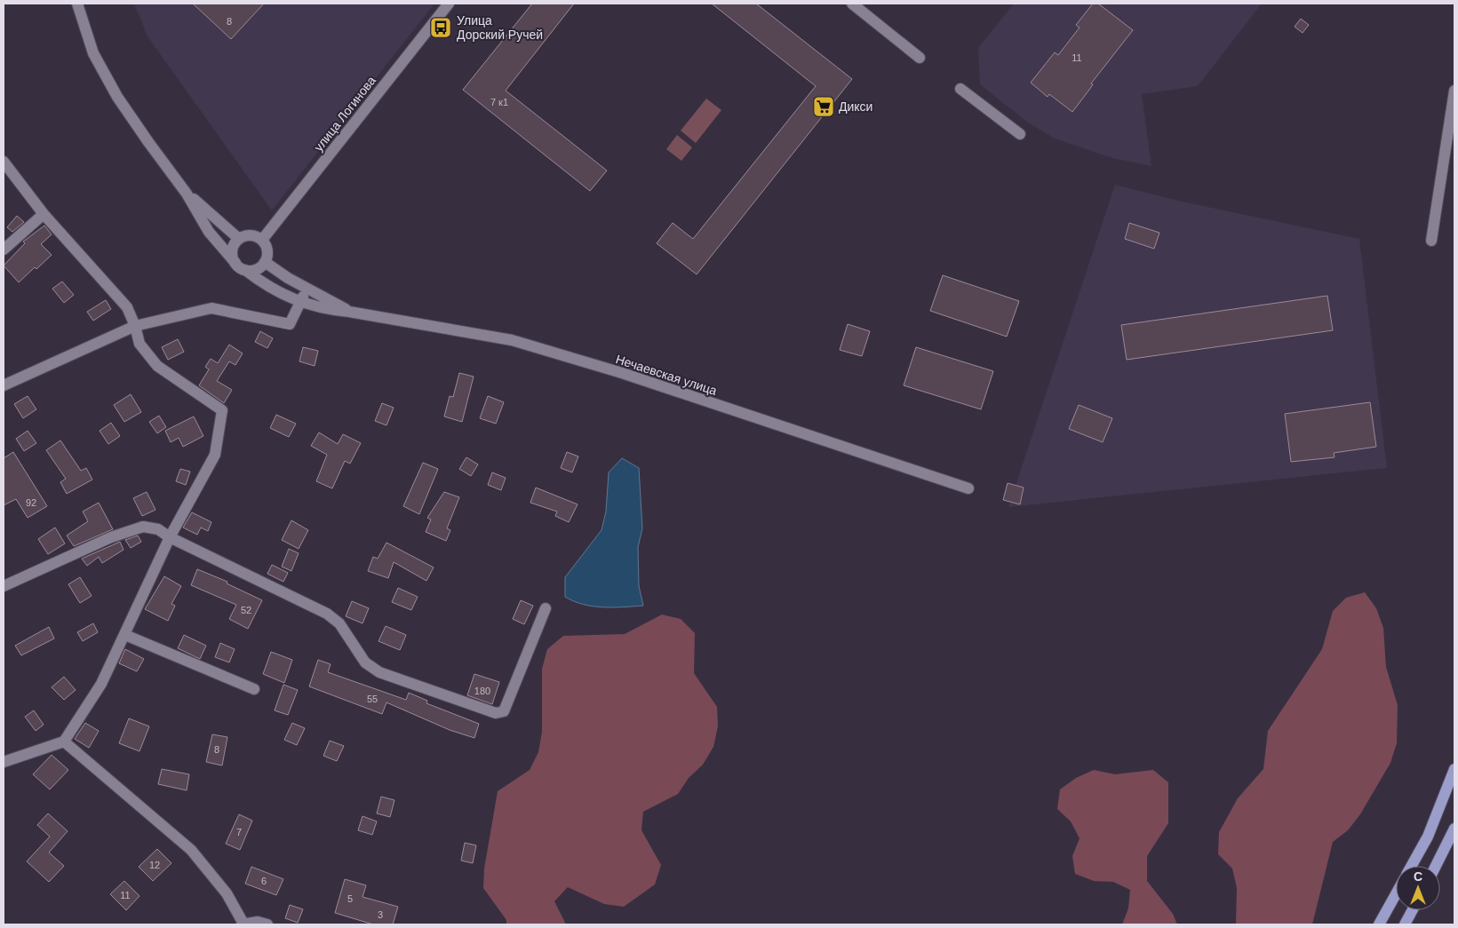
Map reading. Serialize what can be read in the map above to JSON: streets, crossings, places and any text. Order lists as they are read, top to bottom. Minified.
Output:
{"streets":{"street":["улица Логинова","Нечаевская улица"]},"crossings":[["улица Логинова","Нечаевская улица"]],"places":{"bus stop":["Улица Дорский Ручей"],"supermarket":["Дикси"]},"house_numbers":["8","11","7 к1","92","52","180","55","8","7","12","6","11","5","3"],"north":"top"}
